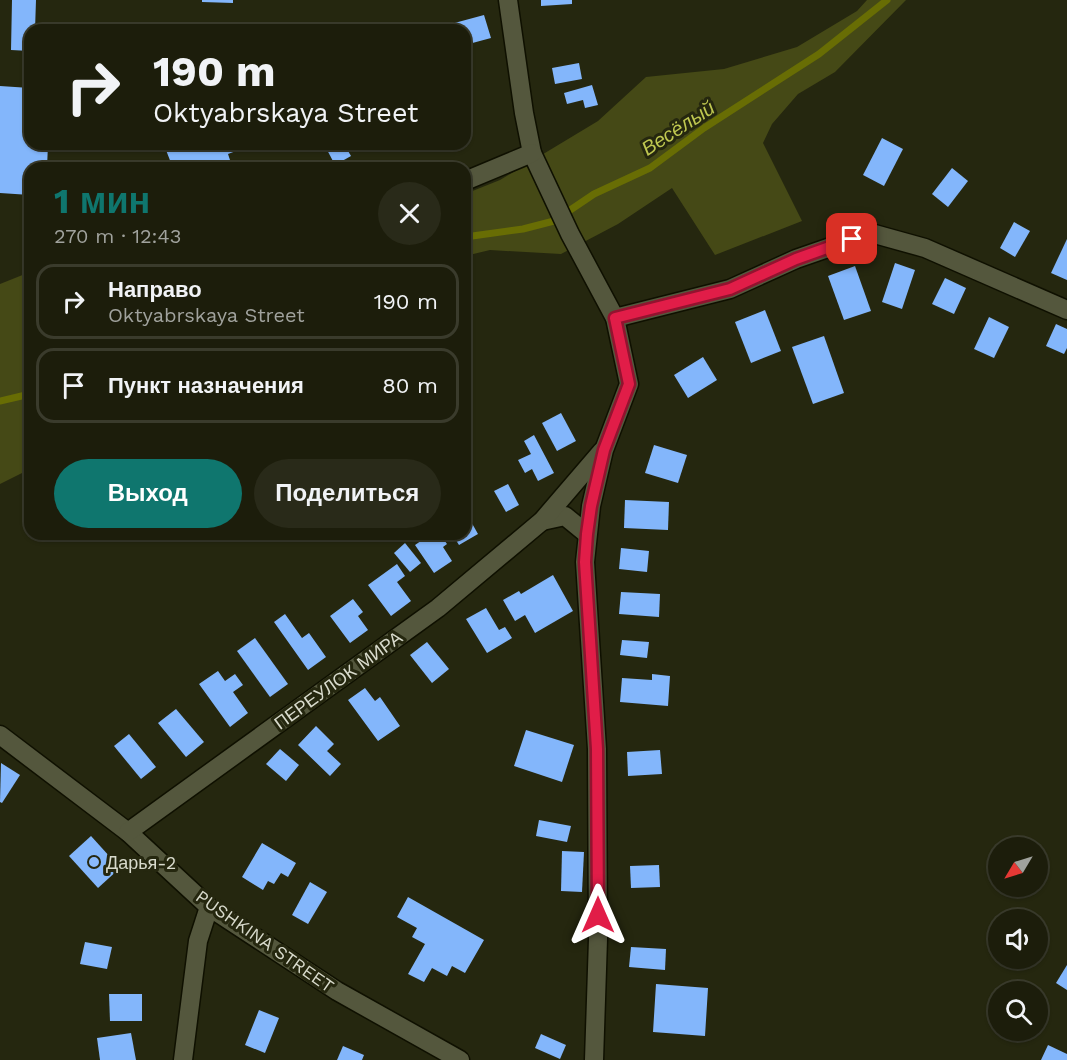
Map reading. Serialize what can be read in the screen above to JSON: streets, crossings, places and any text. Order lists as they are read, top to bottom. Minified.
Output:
{"streets":{"street":["ПЕРЕУЛОК МИРА","PUSHKINA STREET"]},"crossings":[["ПЕРЕУЛОК МИРА","PUSHKINA STREET"]],"water":["Весёлый"],"places":["Дарья-2"],"north":"bottom left","page":{"turn":["190 m","Oktyabrskaya Street"],"heading":["1 мин","270 m · 12:43"],"list":[{"name":"Направо","note":"Oktyabrskaya Street","value":"190 m"},{"name":"Пункт назначения","value":"80 m"}],"buttons":["Выход","Поделиться"]}}
